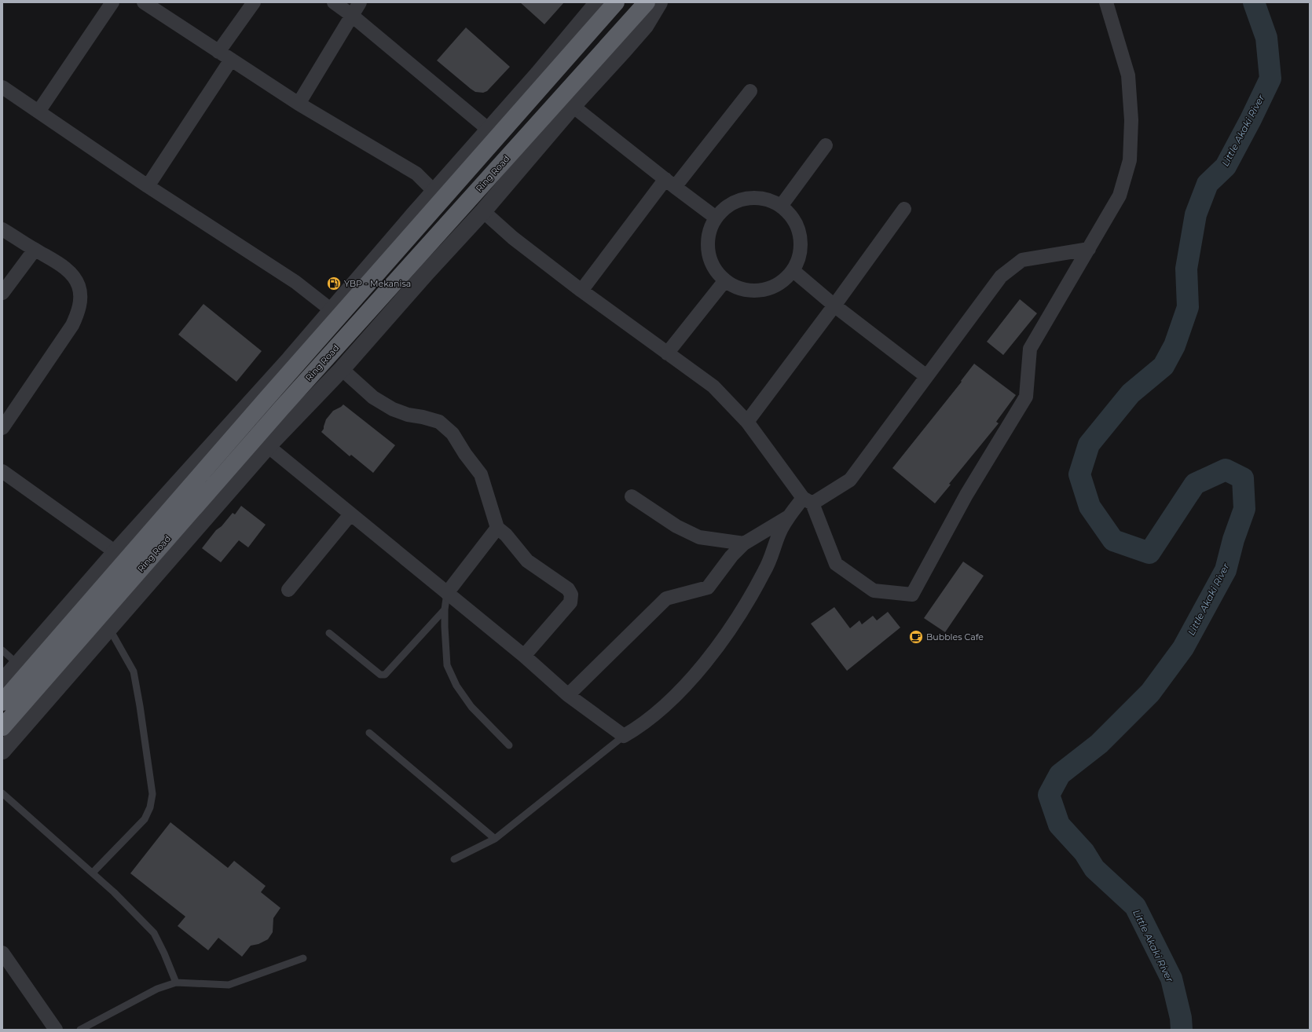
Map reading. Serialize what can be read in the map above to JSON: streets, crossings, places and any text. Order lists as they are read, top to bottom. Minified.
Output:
{"streets":{"highway":["Ring Road"]},"water":["Little Akaki River"],"places":{"fuel station":["YBP - Mekanisa"],"cafe":["Bubbles Cafe"]}}
